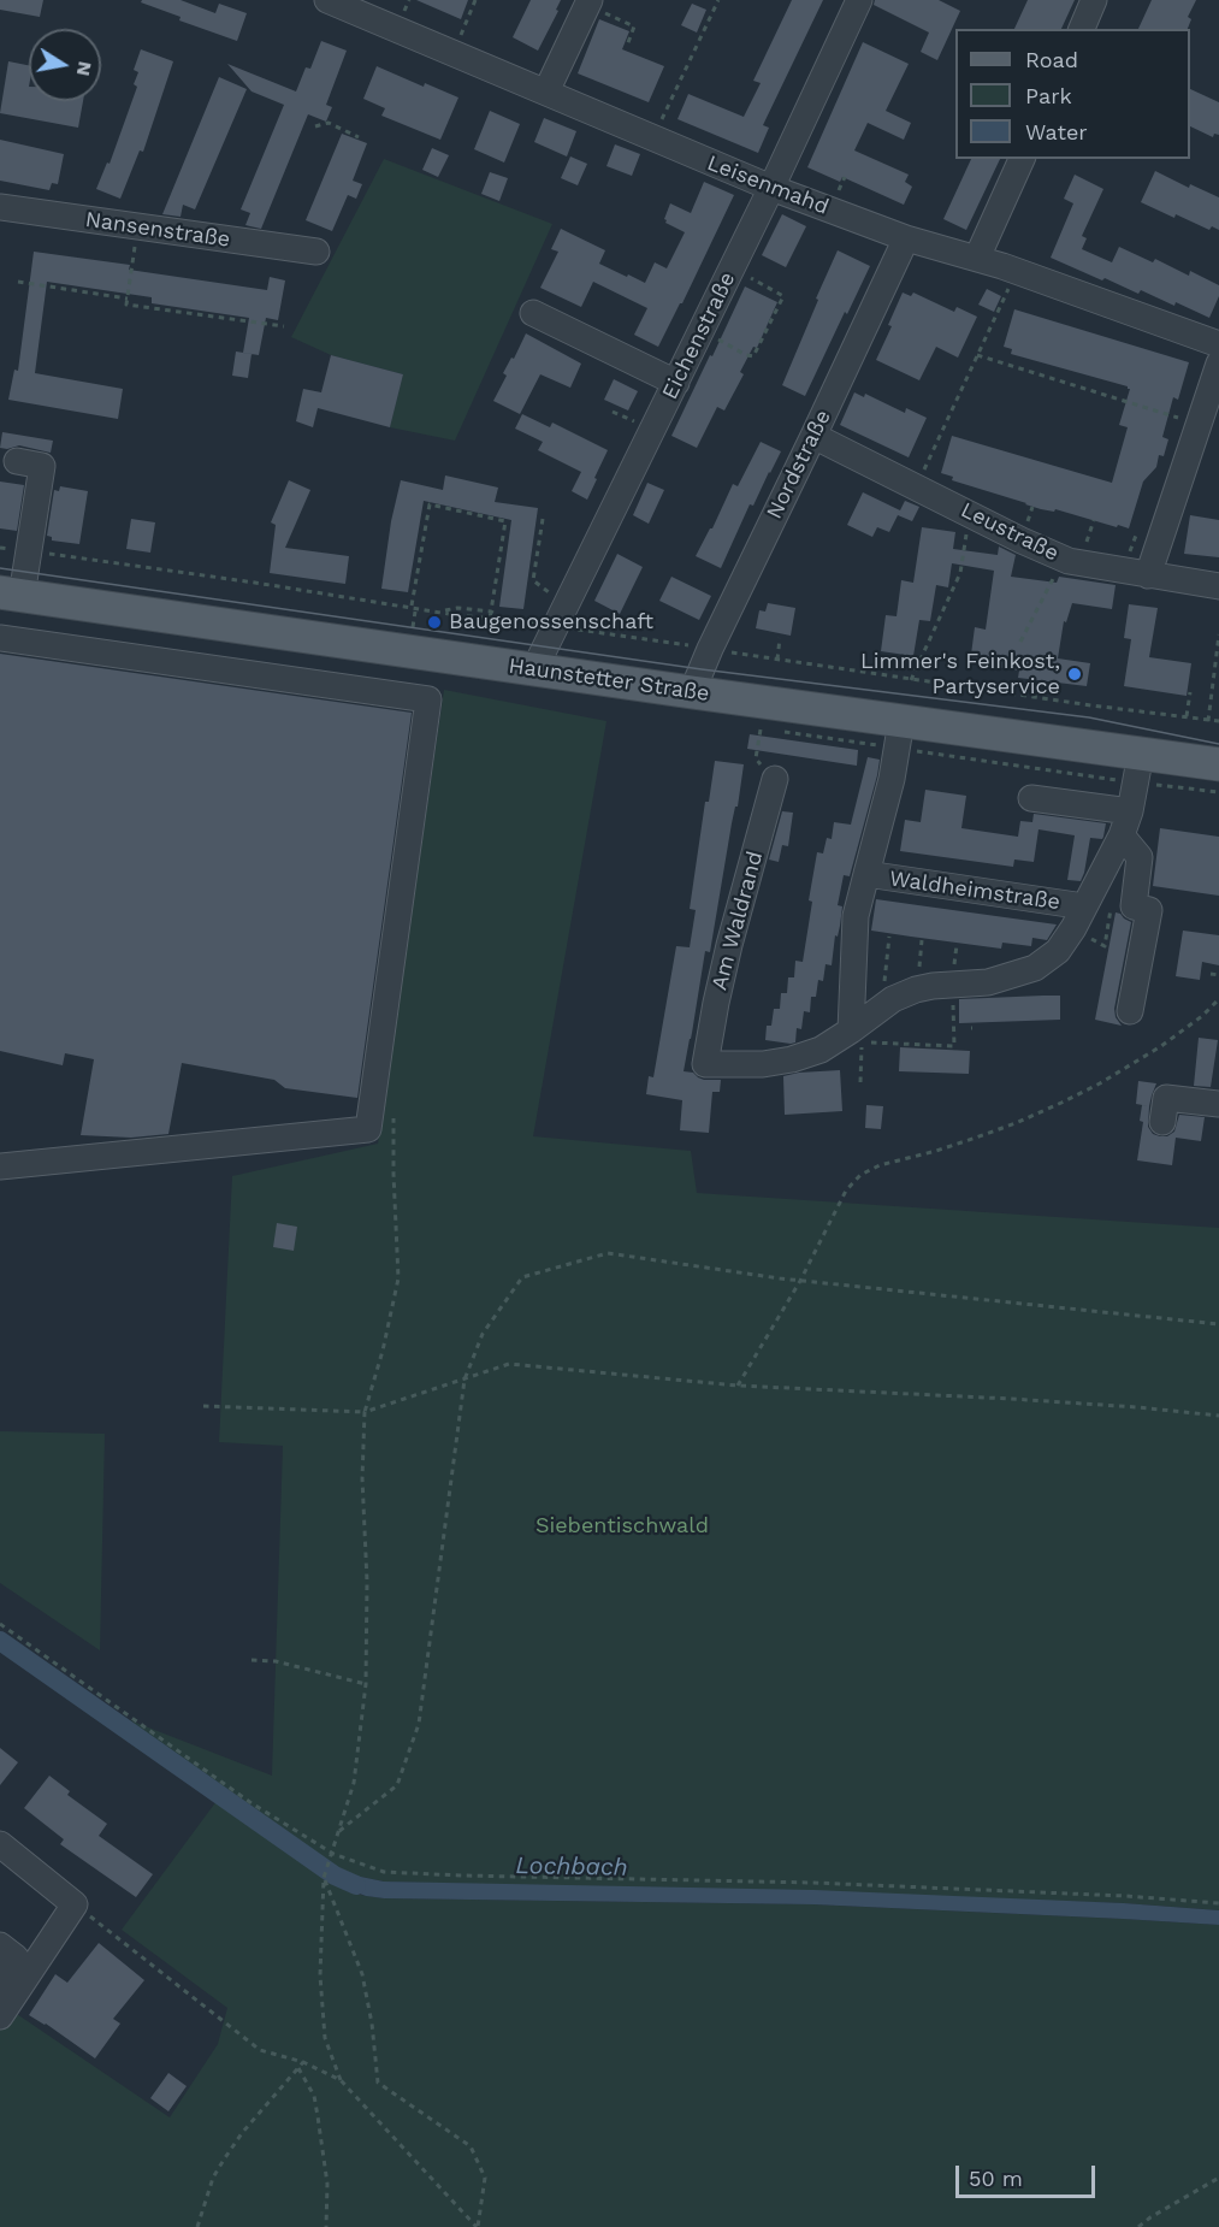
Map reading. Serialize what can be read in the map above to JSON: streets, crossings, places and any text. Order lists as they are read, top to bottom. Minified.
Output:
{"streets":{"main road":["Haunstetter Straße"],"street":["Leisenmahd","Nansenstraße","Eichenstraße","Nordstraße","Leustraße","Waldheimstraße","Am Waldrand"]},"crossings":[["Leisenmahd","Eichenstraße"],["Leisenmahd","Nordstraße"],["Eichenstraße","Haunstetter Straße"],["Nordstraße","Leustraße"],["Nordstraße","Haunstetter Straße"],["Haunstetter Straße","Waldheimstraße"],["Waldheimstraße","Am Waldrand"]],"water":["Lochbach"],"parks":["Siebentischwald"],"places":["Baugenossenschaft","Limmer's Feinkost, Partyservice"],"legend":["Road","Park","Water"],"scale_bar":"50 m","north":"right"}
